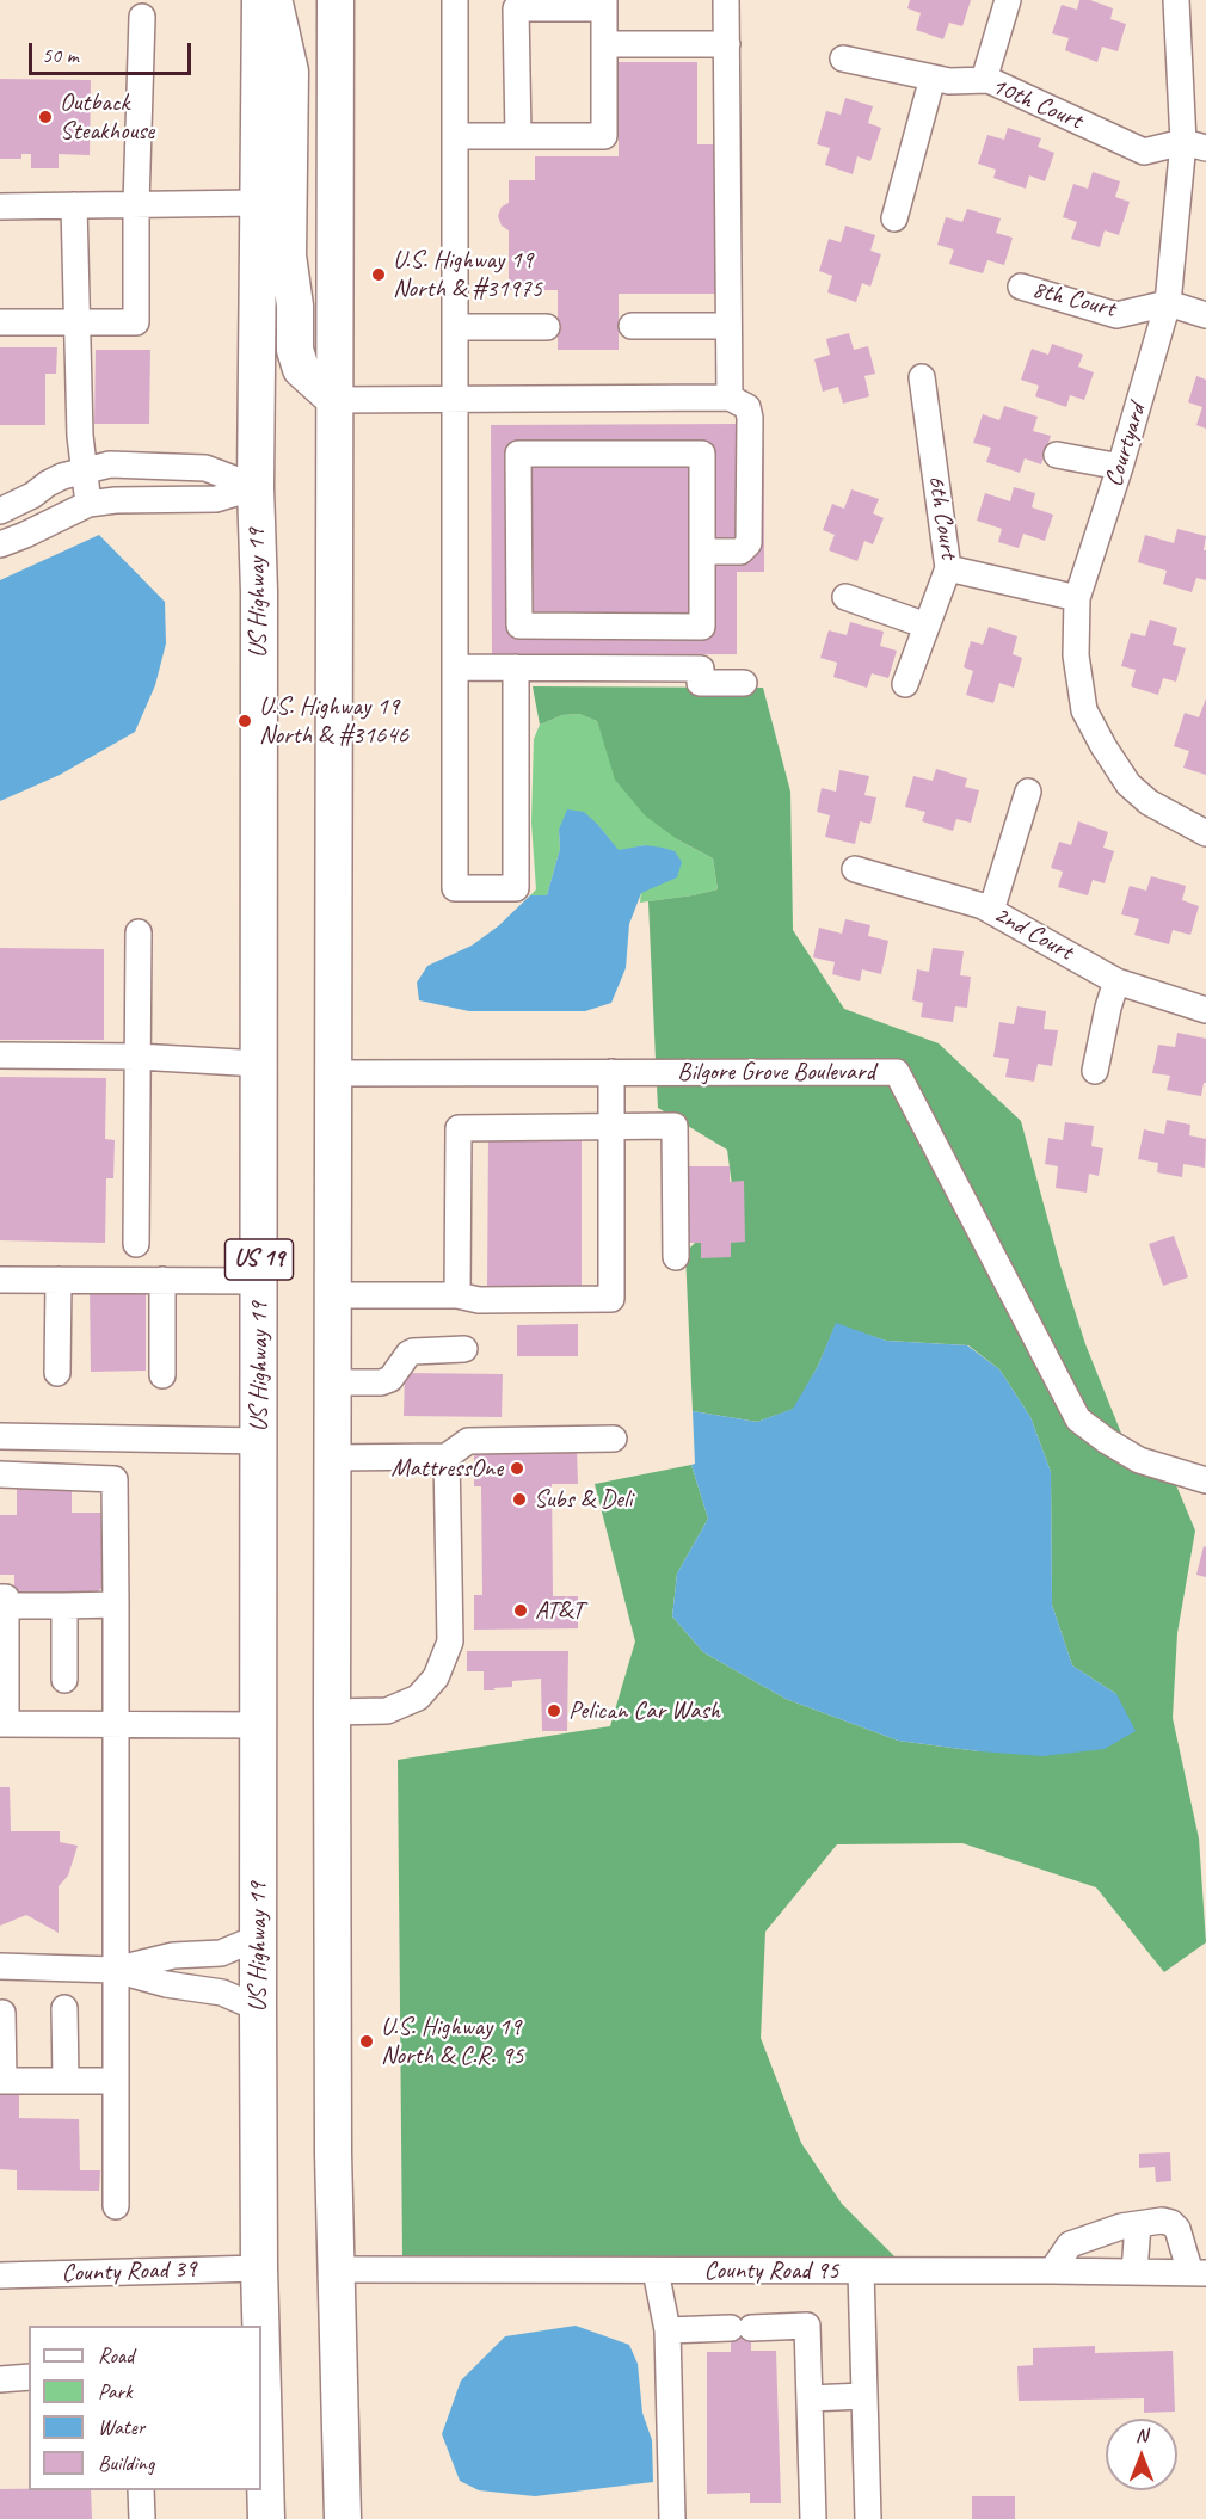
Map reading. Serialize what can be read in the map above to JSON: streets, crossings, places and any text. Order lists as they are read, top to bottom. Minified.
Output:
{"streets":{"highway":["US Highway 19","US 19"],"street":["10th Court","8th Court","Courtyard","6th Court","2nd Court","Bilgore Grove Boulevard","County Road 95","County Road 39"]},"crossings":[["10th Court","Courtyard"],["8th Court","Courtyard"],["Courtyard","6th Court"],["US Highway 19","County Road 39"]],"places":["Outback Steakhouse","U.S. Highway 19 North & #31975","U.S. Highway 19 North & #31646","MattressOne","Subs & Deli","AT&T","Pelican Car Wash","U.S. Highway 19 North & C.R. 95"],"legend":["Road","Park","Water","Building"],"scale_bar":"50 m","north":"top"}
